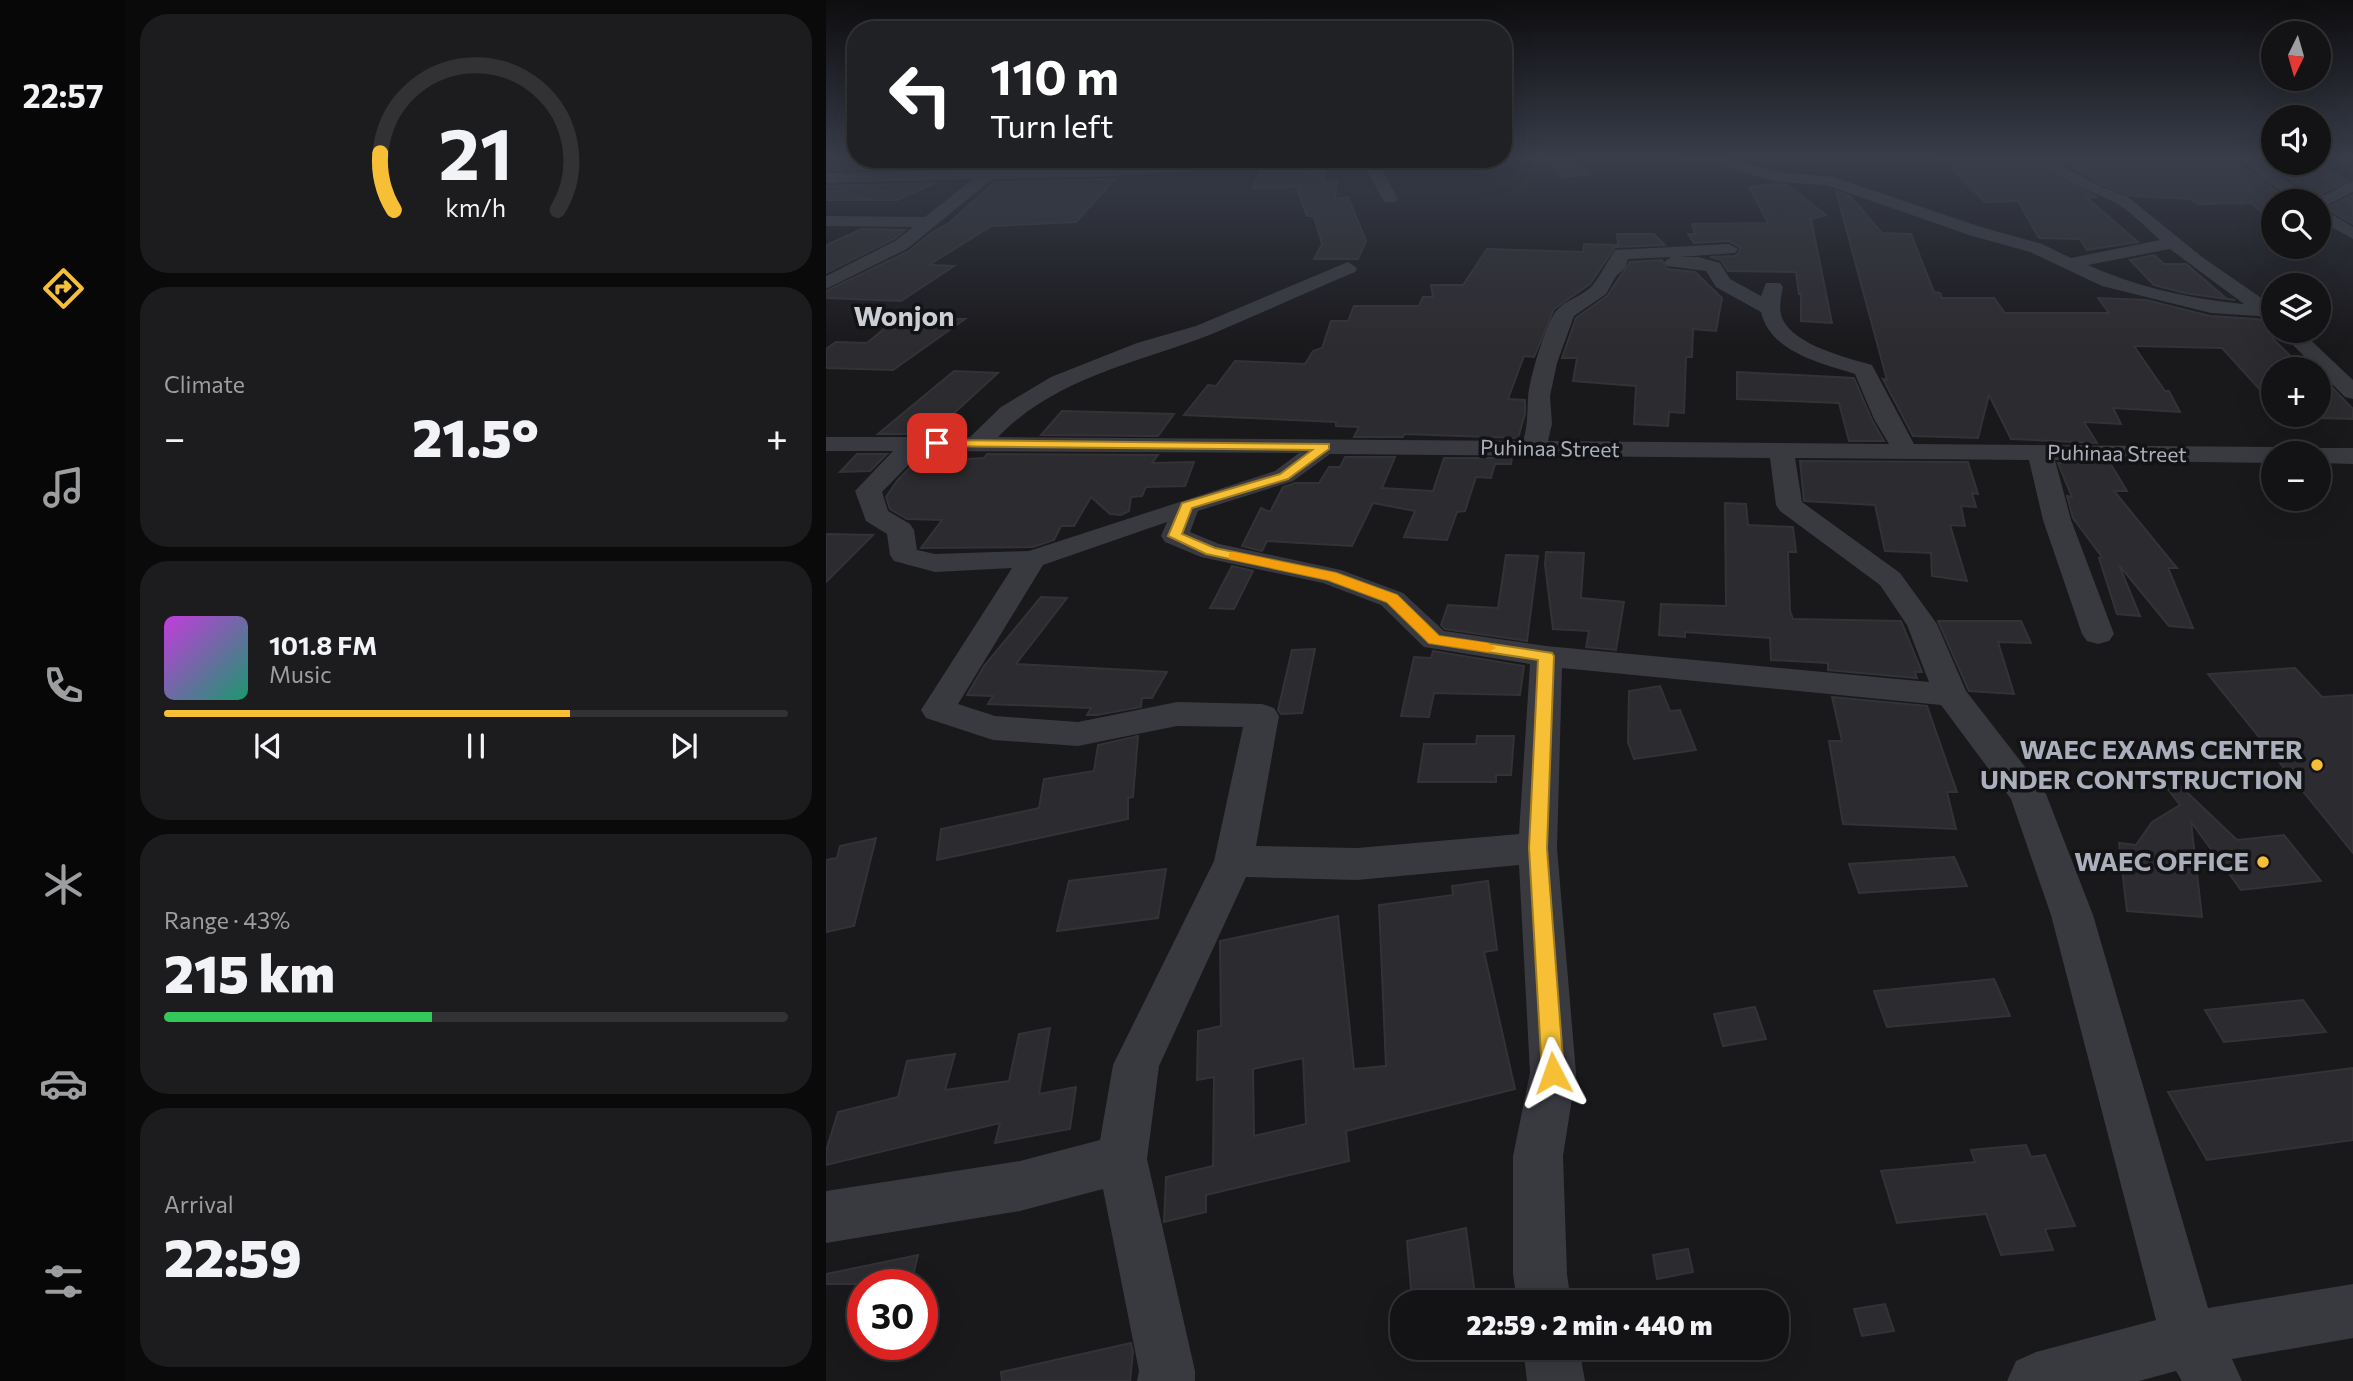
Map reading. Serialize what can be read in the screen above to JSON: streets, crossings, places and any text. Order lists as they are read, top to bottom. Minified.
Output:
{"streets":{"street":["Puhinaa Street"]},"districts":["Wonjon"],"places":["WAEC EXAMS CENTER UNDER CONTSTRUCTION","WAEC OFFICE"],"north":"bottom","page":{"tabs":"22:57","map_buttons":["+","−"],"turn":["110 m","Turn left"],"tile":["Climate",["Range · 43%","215 km"],["Arrival","22:59"]],"heat":["−","21.5°","+"],"song":["101.8 FM","Music"],"limit":"30","trip":"22:59 · 2 min · 440 m","gauge":["21","km/h"]}}
